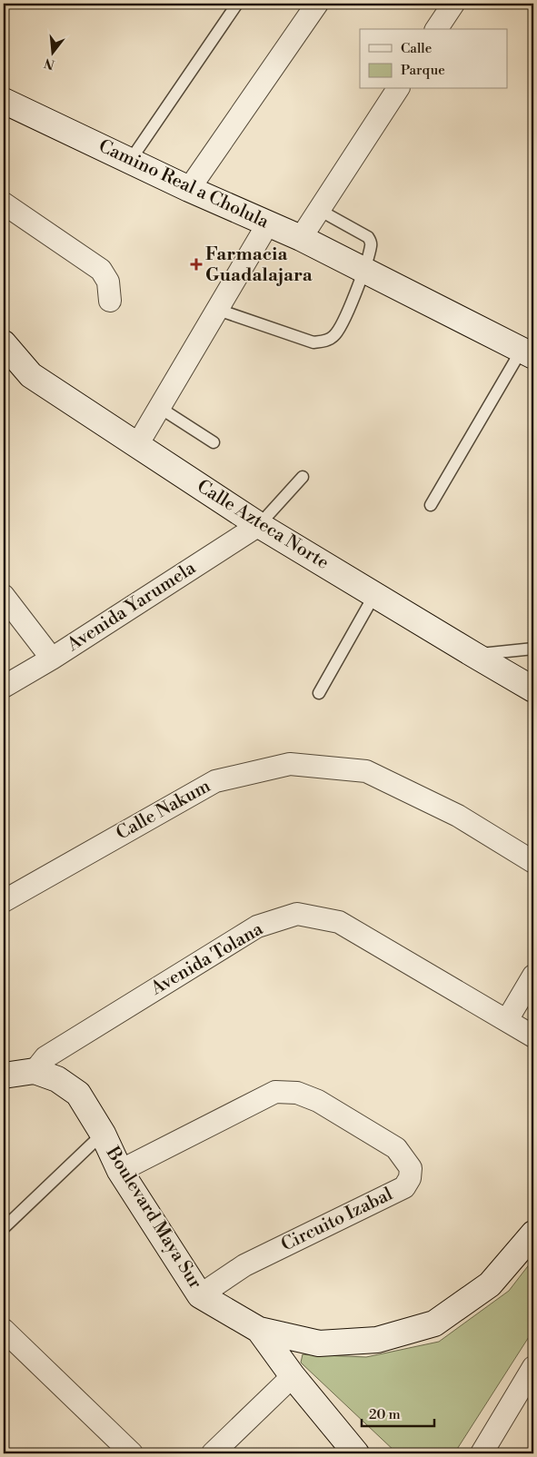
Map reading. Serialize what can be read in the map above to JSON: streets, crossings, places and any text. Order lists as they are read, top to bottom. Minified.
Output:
{"streets":{"main road":["Camino Real a Cholula","Calle Azteca Norte","Boulevard Maya Sur"],"street":["Avenida Yarumela","Calle Nakum","Avenida Tolana","Circuito Izabal"]},"crossings":[["Calle Azteca Norte","Avenida Yarumela"],["Avenida Tolana","Boulevard Maya Sur"],["Boulevard Maya Sur","Circuito Izabal"]],"places":{"health":["Farmacia Guadalajara"]},"legend":["Calle","Parque"],"scale_bar":"20 m","north":"bottom"}
